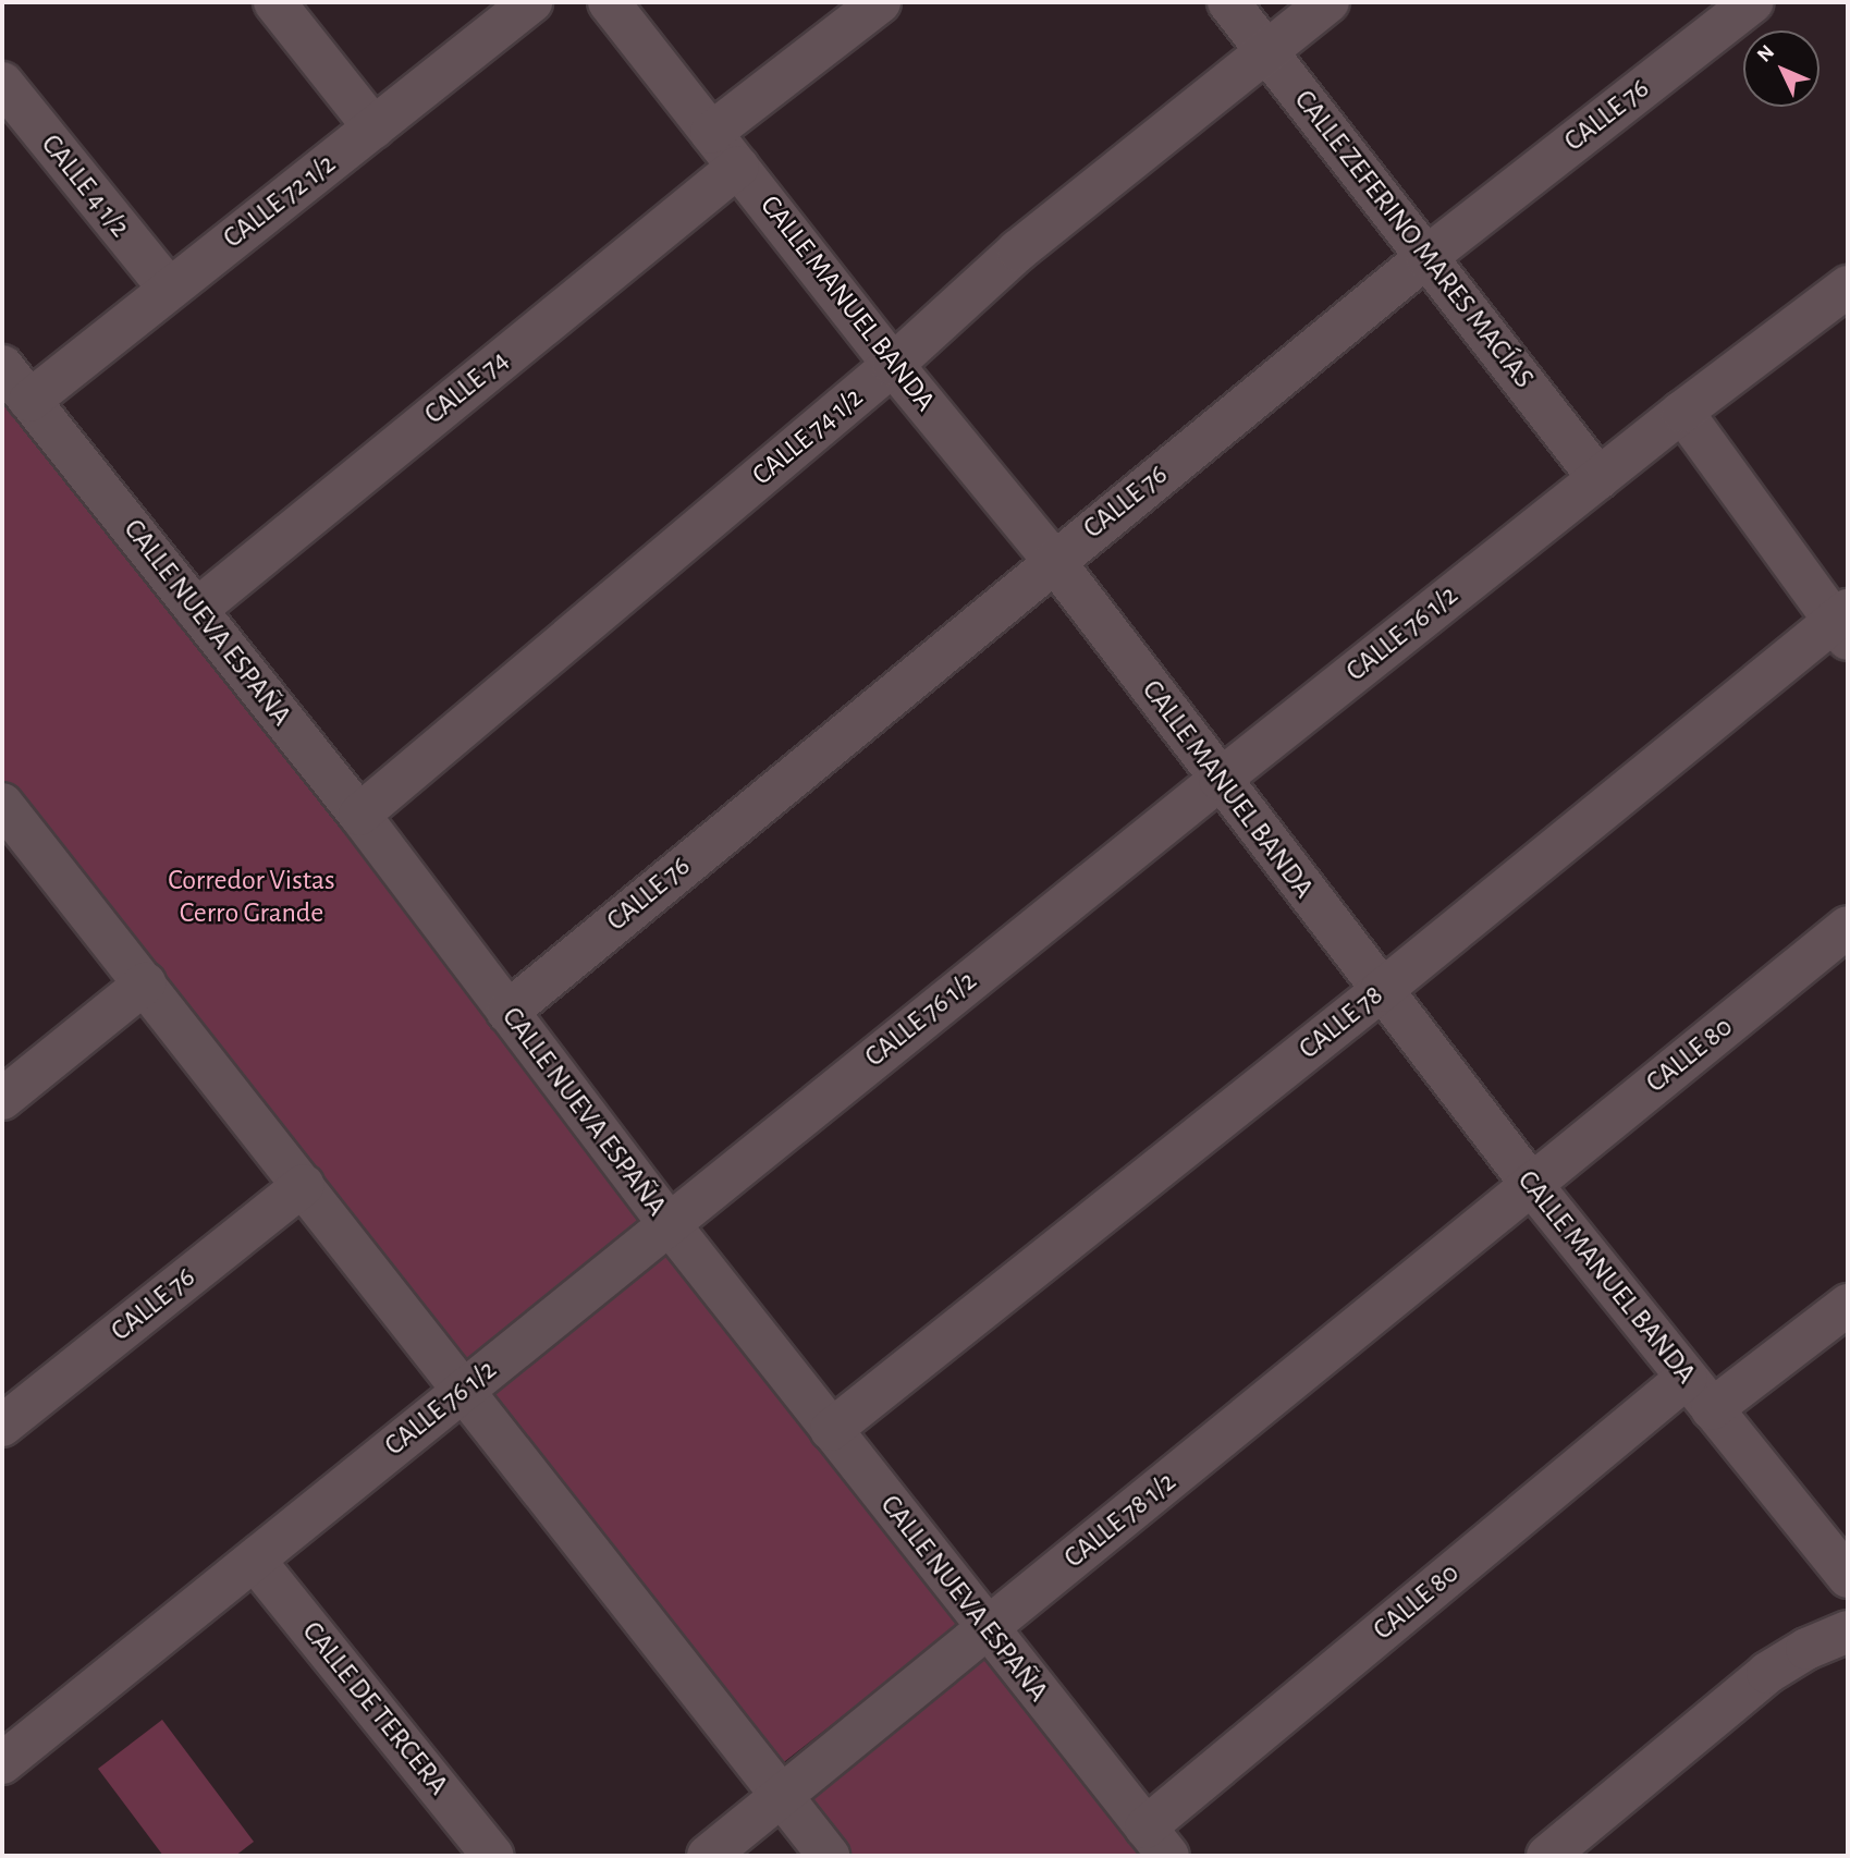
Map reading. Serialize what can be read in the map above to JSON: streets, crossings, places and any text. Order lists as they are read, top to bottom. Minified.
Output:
{"streets":{"street":["CALLE 76","CALLE 4 1/2","CALLE 72 1/2","CALLE ZEFERINO MARES MACÍAS","CALLE MANUEL BANDA","CALLE 74","CALLE 74 1/2","CALLE NUEVA ESPAÑA","CALLE 76 1/2","CALLE 78","CALLE 80","CALLE 78 1/2","CALLE DE TERCERA"]},"crossings":[["CALLE 76","CALLE ZEFERINO MARES MACÍAS"],["CALLE 76","CALLE MANUEL BANDA"],["CALLE 76","CALLE NUEVA ESPAÑA"],["CALLE 4 1/2","CALLE 72 1/2"],["CALLE 72 1/2","CALLE NUEVA ESPAÑA"],["CALLE ZEFERINO MARES MACÍAS","CALLE 74 1/2"],["CALLE ZEFERINO MARES MACÍAS","CALLE 76 1/2"],["CALLE MANUEL BANDA","CALLE 74"],["CALLE MANUEL BANDA","CALLE 74 1/2"],["CALLE MANUEL BANDA","CALLE 76 1/2"],["CALLE MANUEL BANDA","CALLE 78"],["CALLE MANUEL BANDA","CALLE 80"],["CALLE MANUEL BANDA","CALLE 78 1/2"],["CALLE 74","CALLE NUEVA ESPAÑA"],["CALLE 74 1/2","CALLE NUEVA ESPAÑA"],["CALLE NUEVA ESPAÑA","CALLE 76 1/2"],["CALLE NUEVA ESPAÑA","CALLE 78"],["CALLE NUEVA ESPAÑA","CALLE 80"],["CALLE NUEVA ESPAÑA","CALLE 78 1/2"],["CALLE 76 1/2","CALLE DE TERCERA"],["CALLE 80","CALLE 78 1/2"]],"parks":["Corredor Vistas Cerro Grande"],"north":"top left"}
